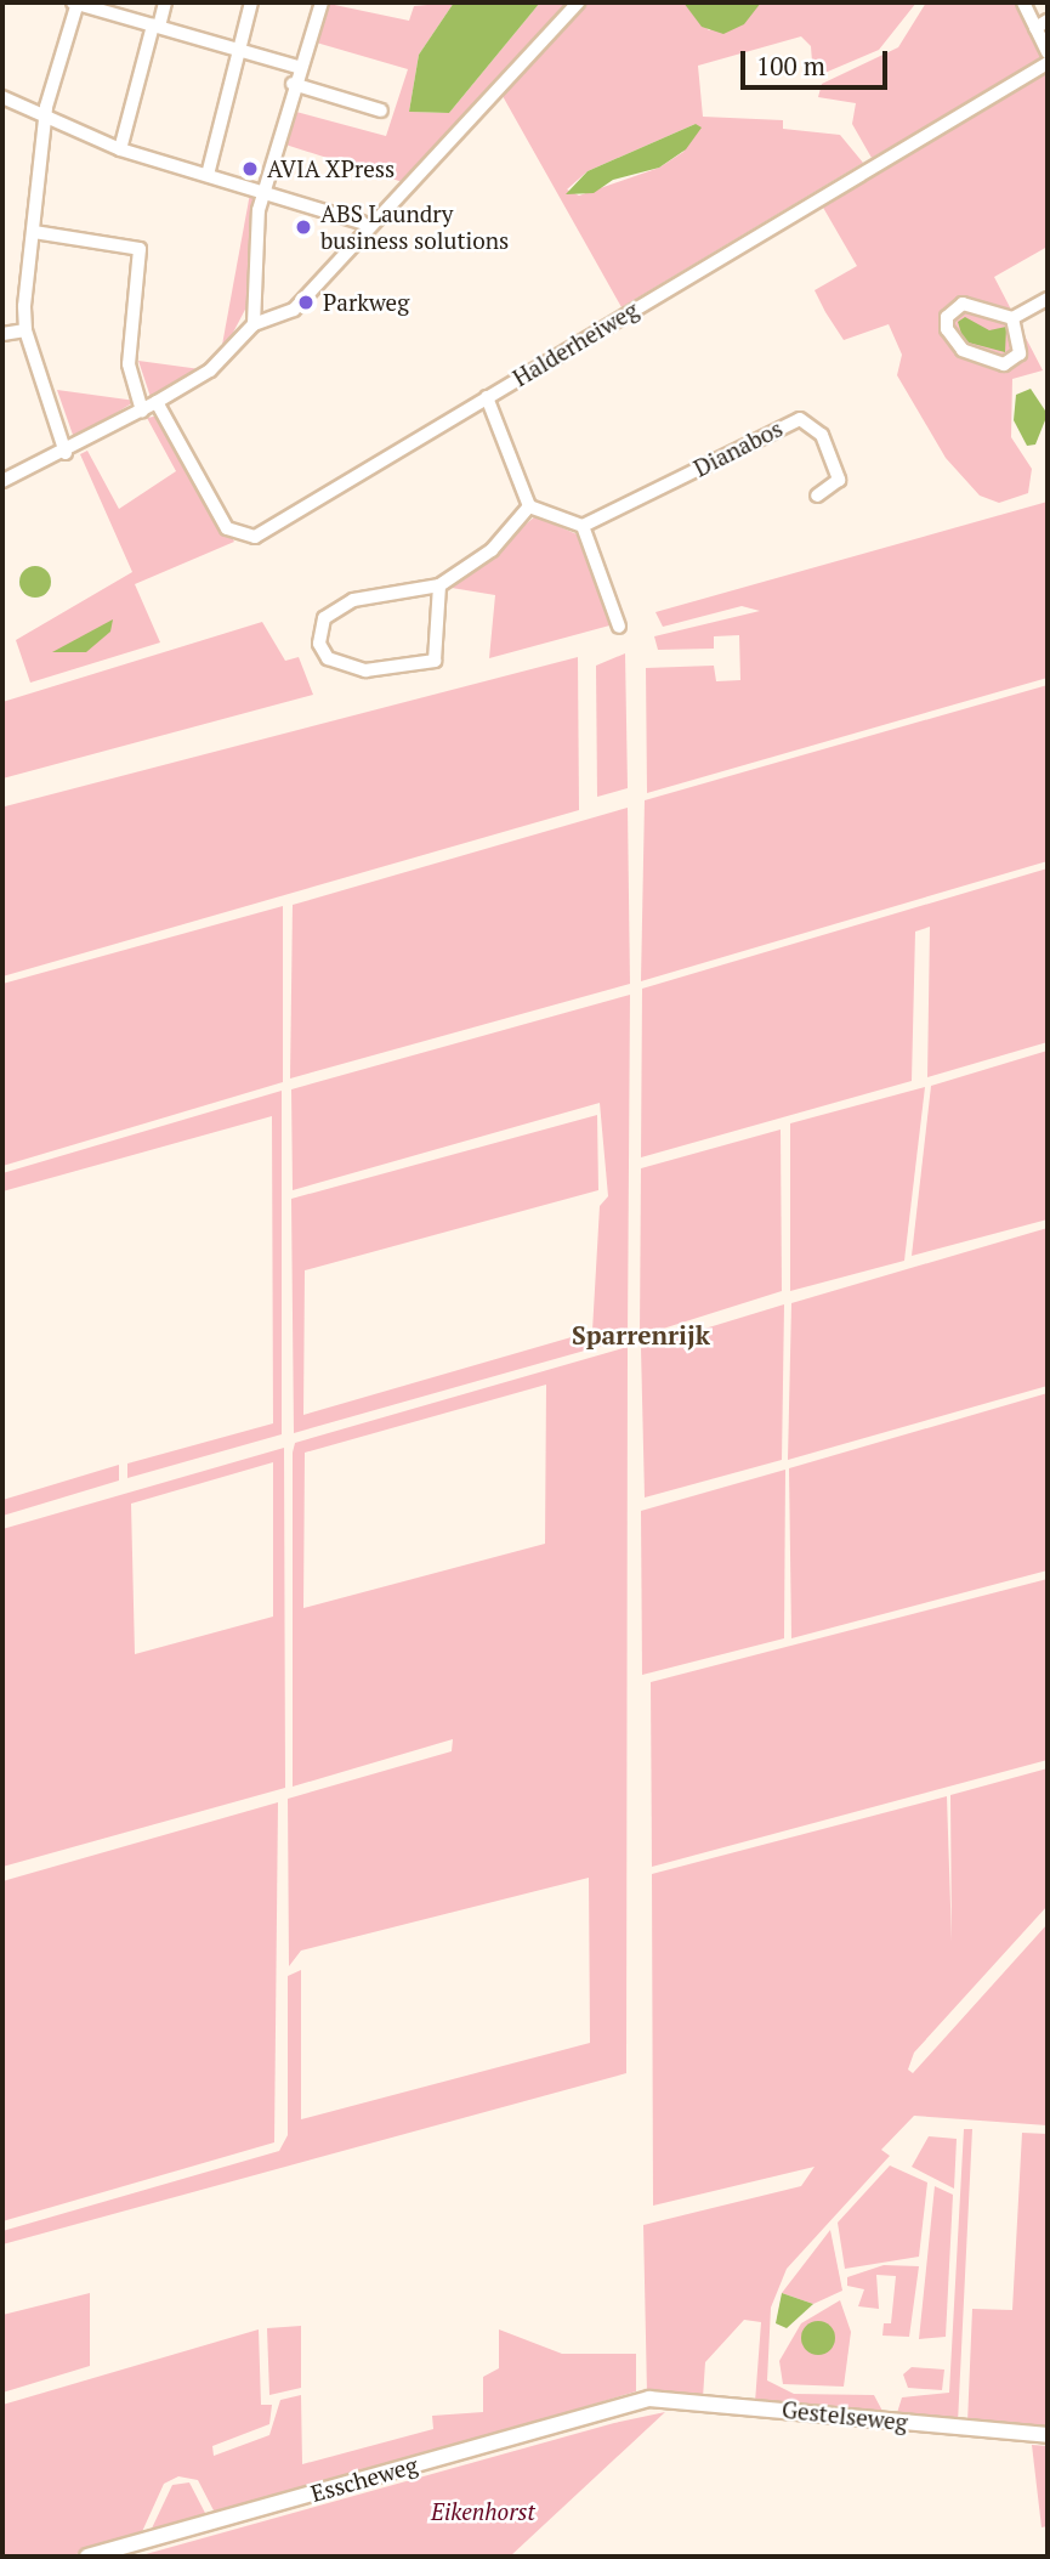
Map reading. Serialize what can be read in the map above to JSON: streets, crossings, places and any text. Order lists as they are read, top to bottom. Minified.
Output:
{"streets":{"street":["Halderheiweg","Dianabos","Gestelseweg","Esscheweg"]},"crossings":[["Gestelseweg","Esscheweg"]],"districts":["Sparrenrijk"],"parks":["Eikenhorst"],"places":["AVIA XPress","ABS Laundry business solutions","Parkweg"],"scale_bar":"100 m"}
